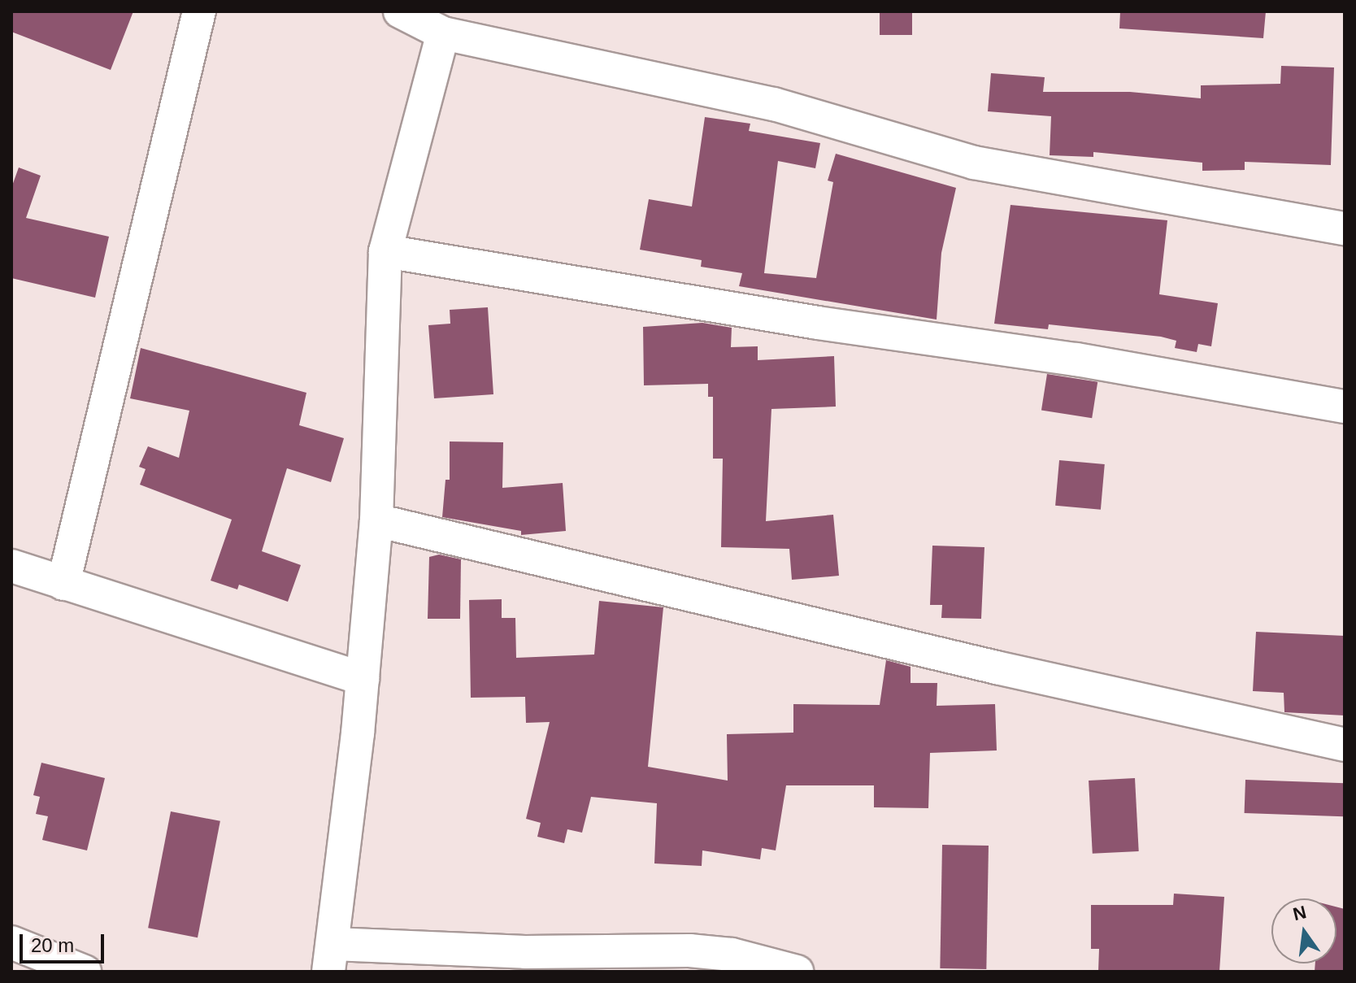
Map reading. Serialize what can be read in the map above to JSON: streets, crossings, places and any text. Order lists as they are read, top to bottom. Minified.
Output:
{"scale_bar":"20 m","north":"top"}
